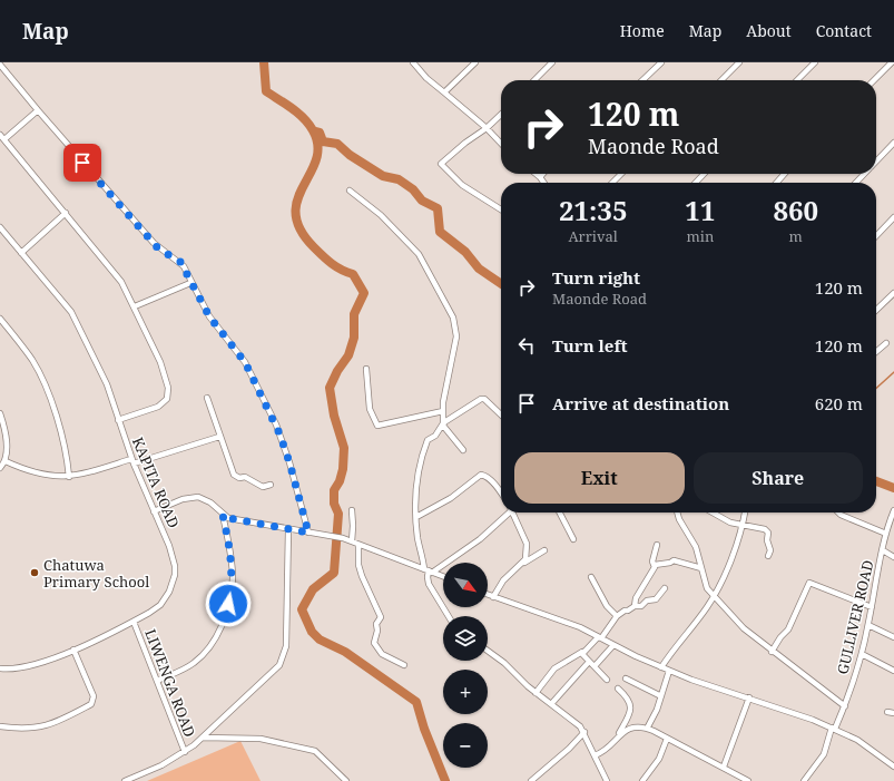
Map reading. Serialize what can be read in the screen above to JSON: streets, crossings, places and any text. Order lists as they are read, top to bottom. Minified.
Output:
{"streets":{"street":["KAPITA ROAD","GULLIVER ROAD","LIWENGA ROAD"]},"crossings":[["KAPITA ROAD","LIWENGA ROAD"]],"places":["Chatuwa Primary School"],"north":"bottom right","page":{"header":"Map","nav":["Home","Map","About","Contact"],"turn":["120 m","Maonde Road"],"eta":["21:35","Arrival","11","min","860","m"],"list":[{"name":"Turn right","note":"Maonde Road","value":"120 m"},{"name":"Turn left","value":"120 m"},{"name":"Arrive at destination","value":"620 m"}],"buttons":["Exit","Share"],"map_buttons":["+","−"]}}
